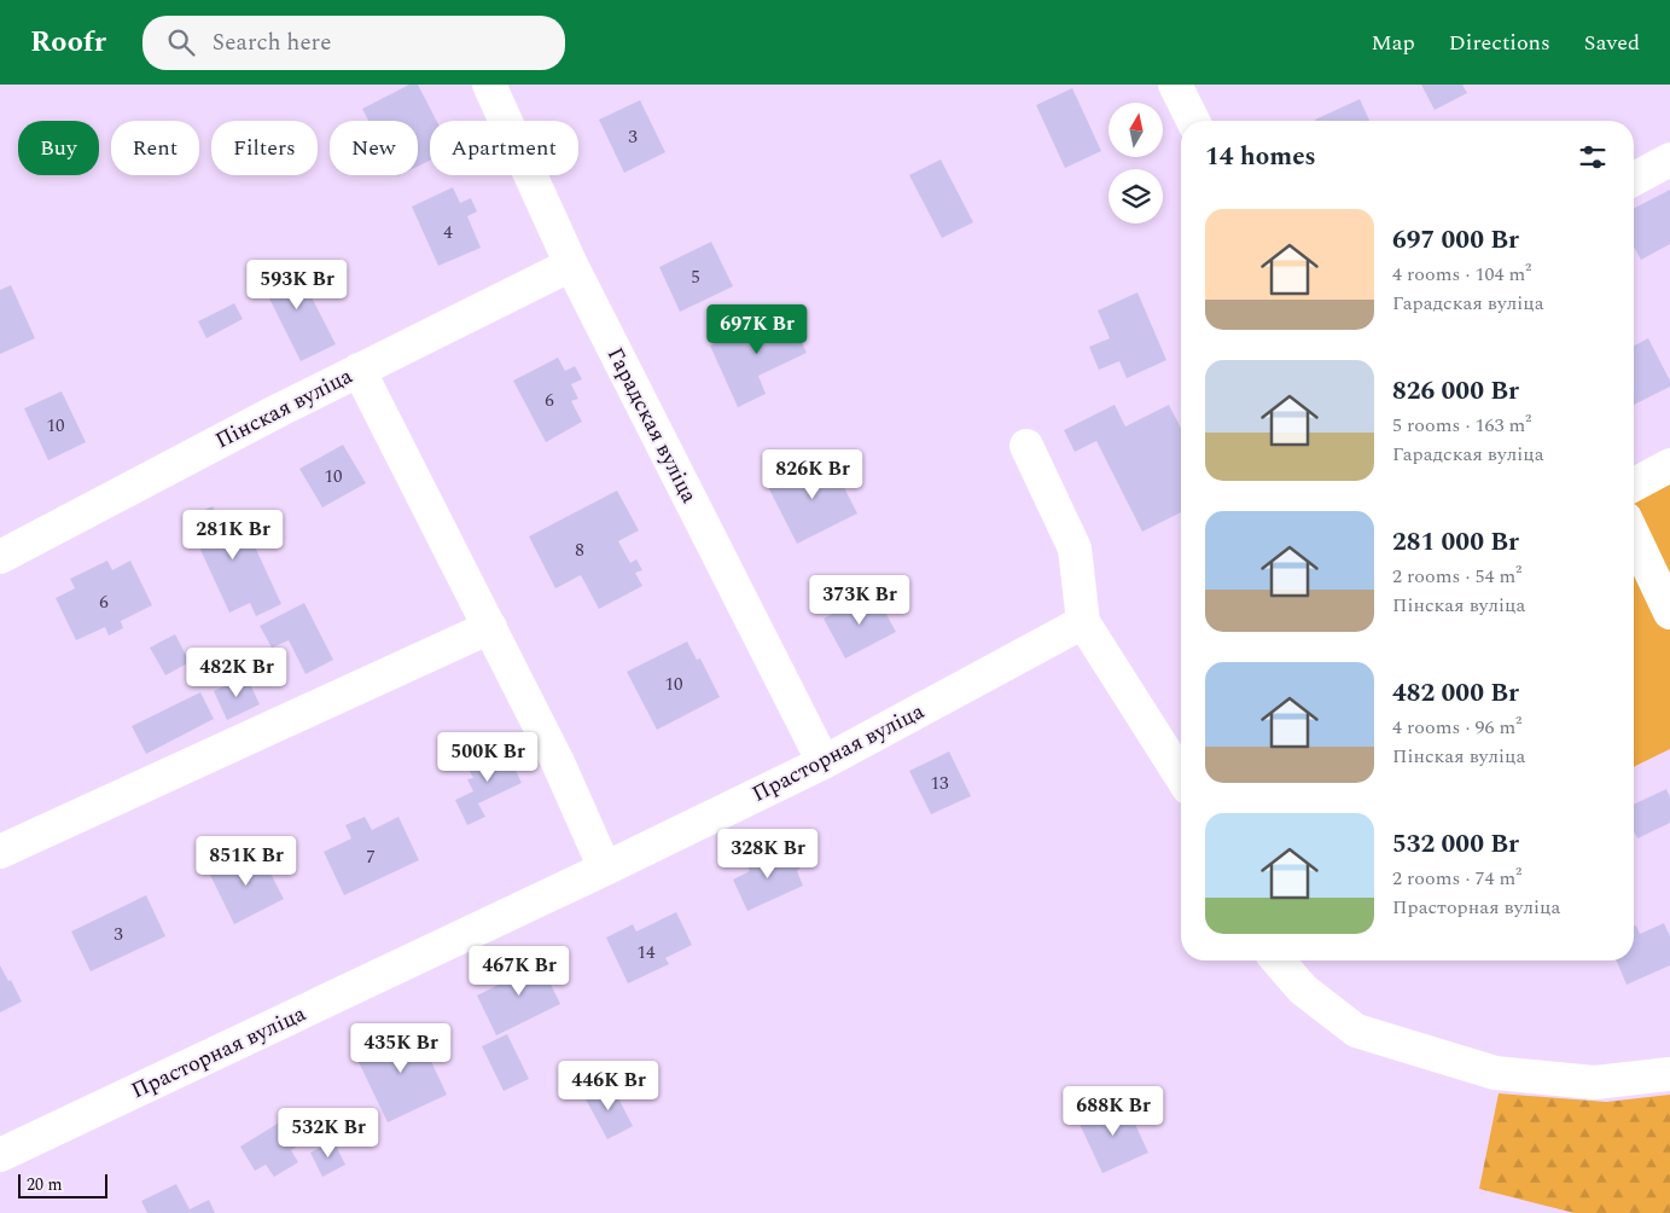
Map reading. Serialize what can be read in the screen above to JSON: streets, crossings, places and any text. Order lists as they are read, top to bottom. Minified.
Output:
{"streets":{"street":["Пінская вуліца","Гарадская вуліца","Прасторная вуліца"]},"crossings":[["Пінская вуліца","Гарадская вуліца"],["Гарадская вуліца","Прасторная вуліца"]],"house_numbers":["3","4","5","6","10","10","8","6","10","13","7","3","14"],"scale_bar":"20 m","north":"top","page":{"header":"Roofr","search":"Search here","nav":["Map","Directions","Saved"],"chip":["Buy","Rent","Filters","New","Apartment"],"heading":"14 homes","list":[{"name":"697 000 Br","note":"4 rooms · 104 m² · Гарадская вуліца"},{"name":"826 000 Br","note":"5 rooms · 163 m² · Гарадская вуліца"},{"name":"281 000 Br","note":"2 rooms · 54 m² · Пінская вуліца"},{"name":"482 000 Br","note":"4 rooms · 96 m² · Пінская вуліца"},{"name":"532 000 Br","note":"2 rooms · 74 m² · Прасторная вуліца"}],"price":["593K Br","697K Br","826K Br","281K Br","373K Br","482K Br","500K Br","328K Br","851K Br","467K Br","435K Br","446K Br","688K Br","532K Br"],"scale":"20 m"}}
